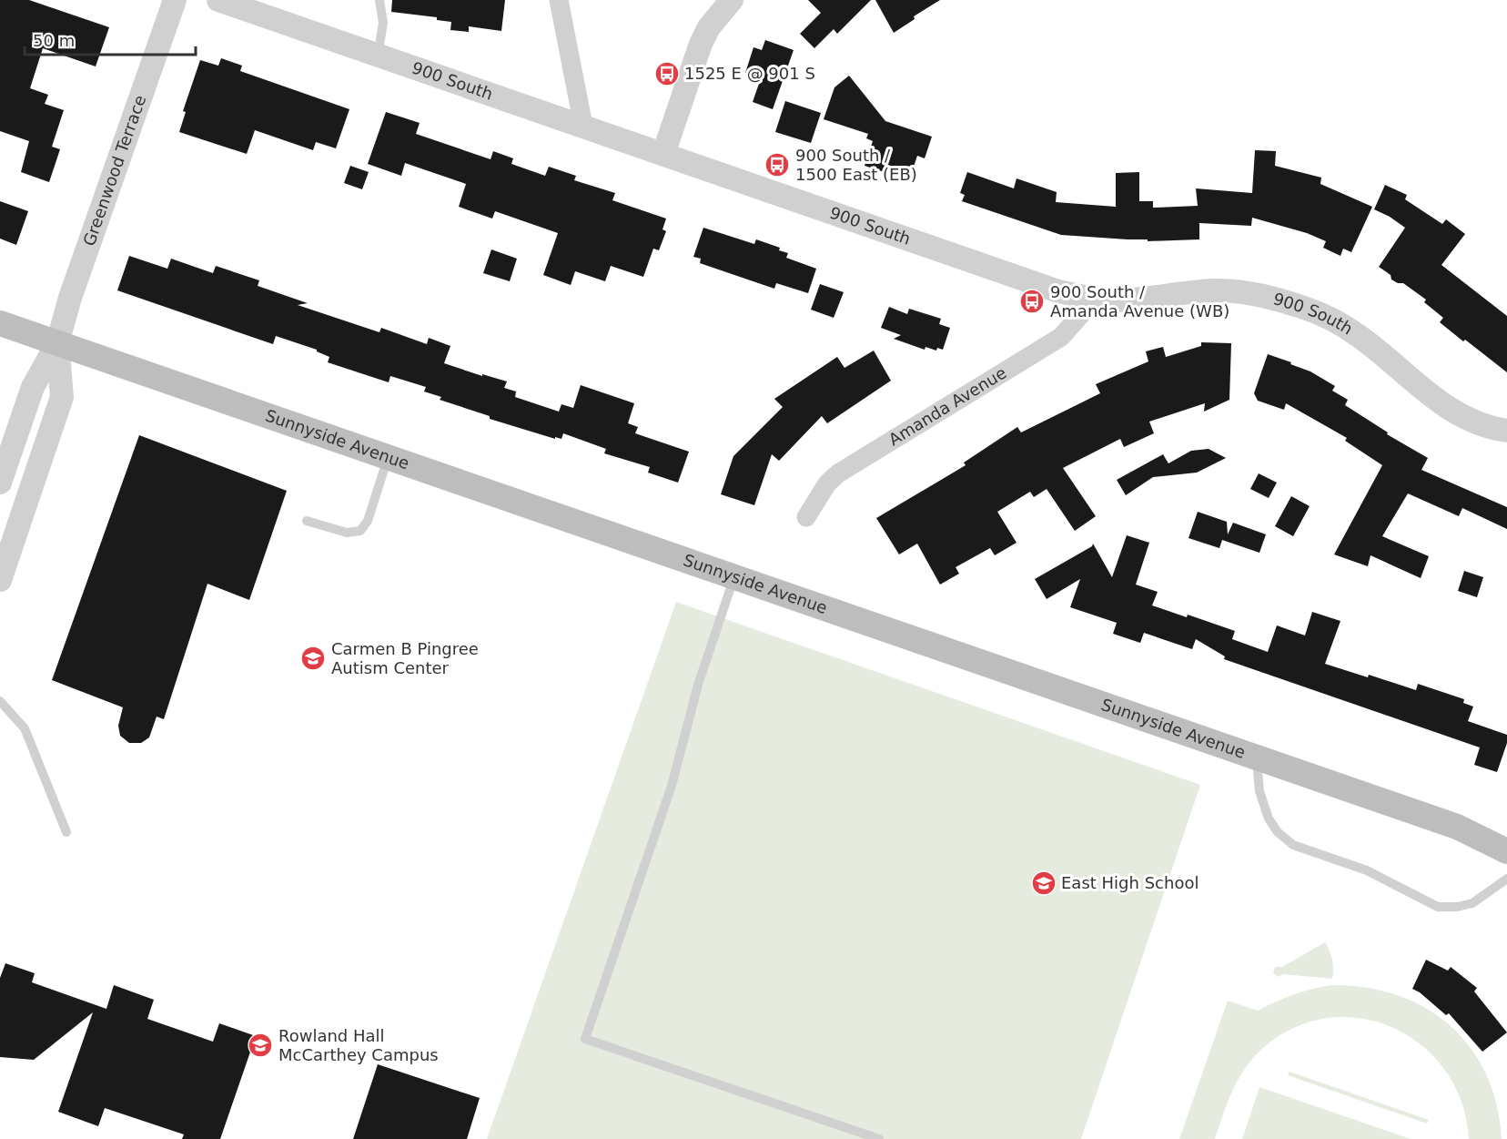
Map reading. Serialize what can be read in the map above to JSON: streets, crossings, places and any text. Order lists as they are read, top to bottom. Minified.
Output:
{"streets":{"main road":["Sunnyside Avenue"],"street":["900 South","Greenwood Terrace","Amanda Avenue"]},"crossings":[["900 South","Amanda Avenue"],["Greenwood Terrace","Sunnyside Avenue"]],"places":{"bus stop":["1525 E @ 901 S","900 South / 1500 East (EB)","900 South / Amanda Avenue (WB)"],"school or university":["Carmen B Pingree Autism Center","East High School","Rowland Hall McCarthey Campus"]},"scale_bar":"50 m"}
